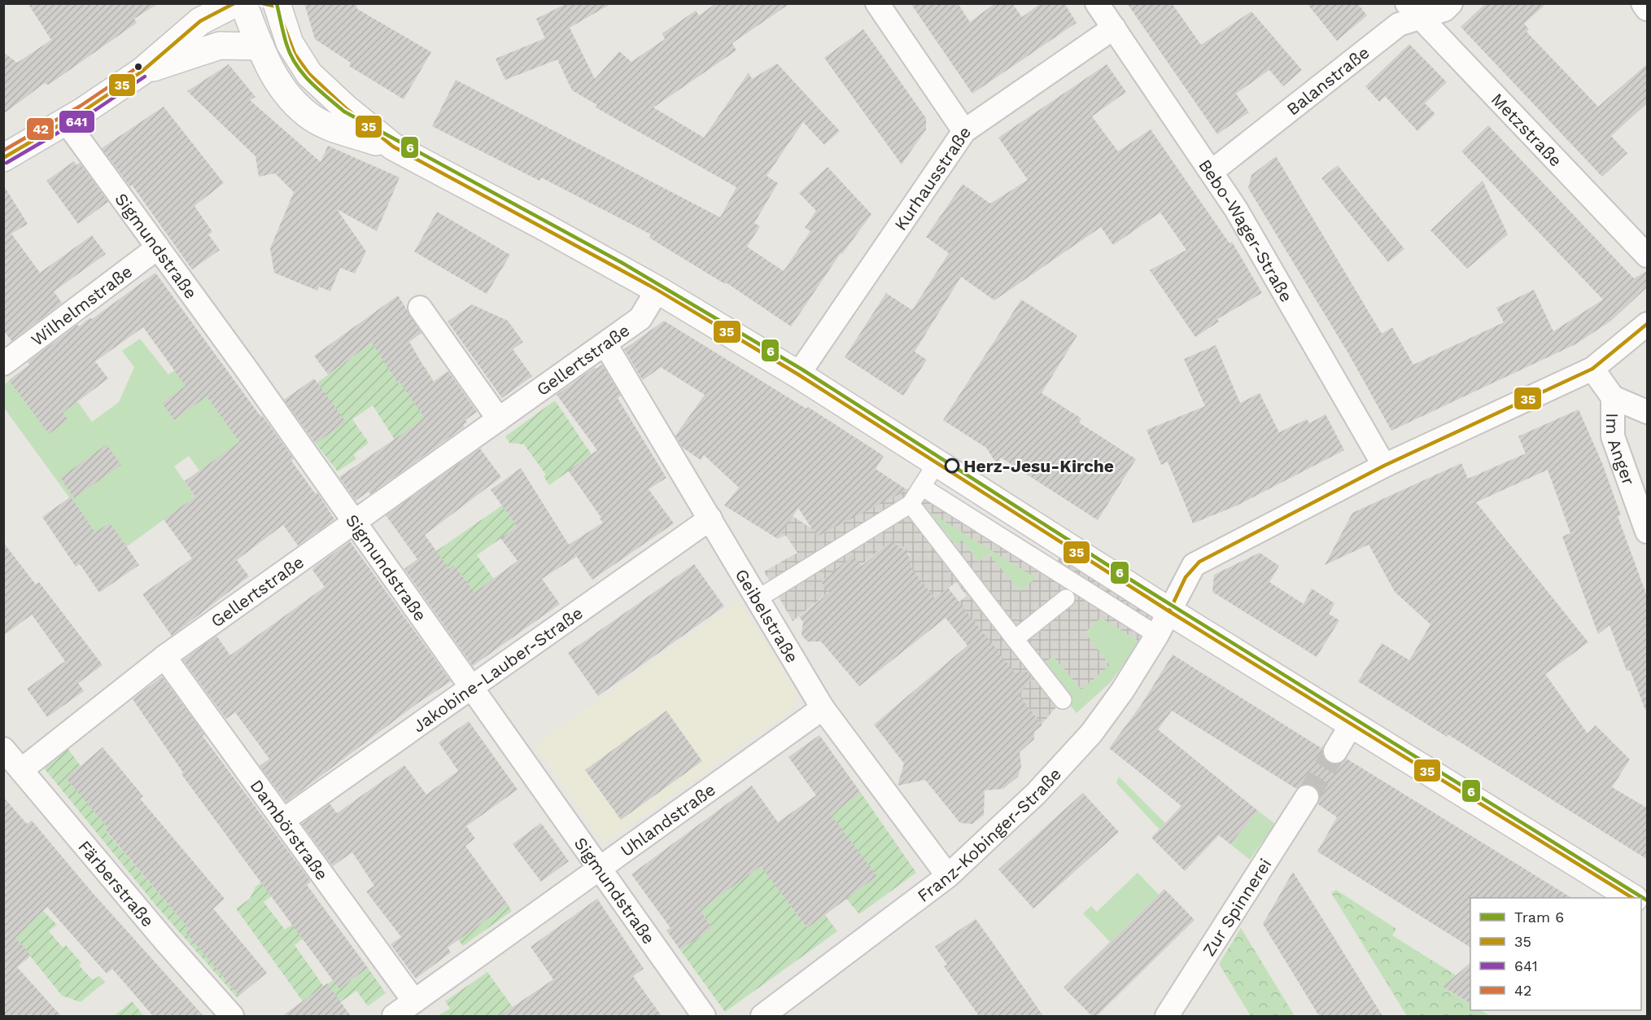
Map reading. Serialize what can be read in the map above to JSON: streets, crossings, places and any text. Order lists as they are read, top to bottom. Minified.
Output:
{"streets":{"street":["Balanstraße","Metzstraße","Kurhausstraße","Bebo-Wager-Straße","Sigmundstraße","Wilhelmstraße","Gellertstraße","Im Anger","Geibelstraße","Jakobine-Lauber-Straße","Uhlandstraße","Dambörstraße","Franz-Kobinger-Straße","Färberstraße","Zur Spinnerei"]},"crossings":[["Balanstraße","Metzstraße"],["Balanstraße","Bebo-Wager-Straße"],["Kurhausstraße","Bebo-Wager-Straße"],["Bebo-Wager-Straße","Franz-Kobinger-Straße"],["Sigmundstraße","Wilhelmstraße"],["Sigmundstraße","Gellertstraße"],["Sigmundstraße","Jakobine-Lauber-Straße"],["Sigmundstraße","Uhlandstraße"],["Gellertstraße","Geibelstraße"],["Gellertstraße","Dambörstraße"],["Gellertstraße","Färberstraße"],["Im Anger","Franz-Kobinger-Straße"],["Geibelstraße","Jakobine-Lauber-Straße"],["Geibelstraße","Uhlandstraße"],["Geibelstraße","Franz-Kobinger-Straße"],["Jakobine-Lauber-Straße","Dambörstraße"],["Uhlandstraße","Dambörstraße"]],"places":["Herz-Jesu-Kirche"],"lines":["tram line 6","transit line 35","transit line 42","transit line 641"],"legend":["Tram 6","35","641","42"]}
